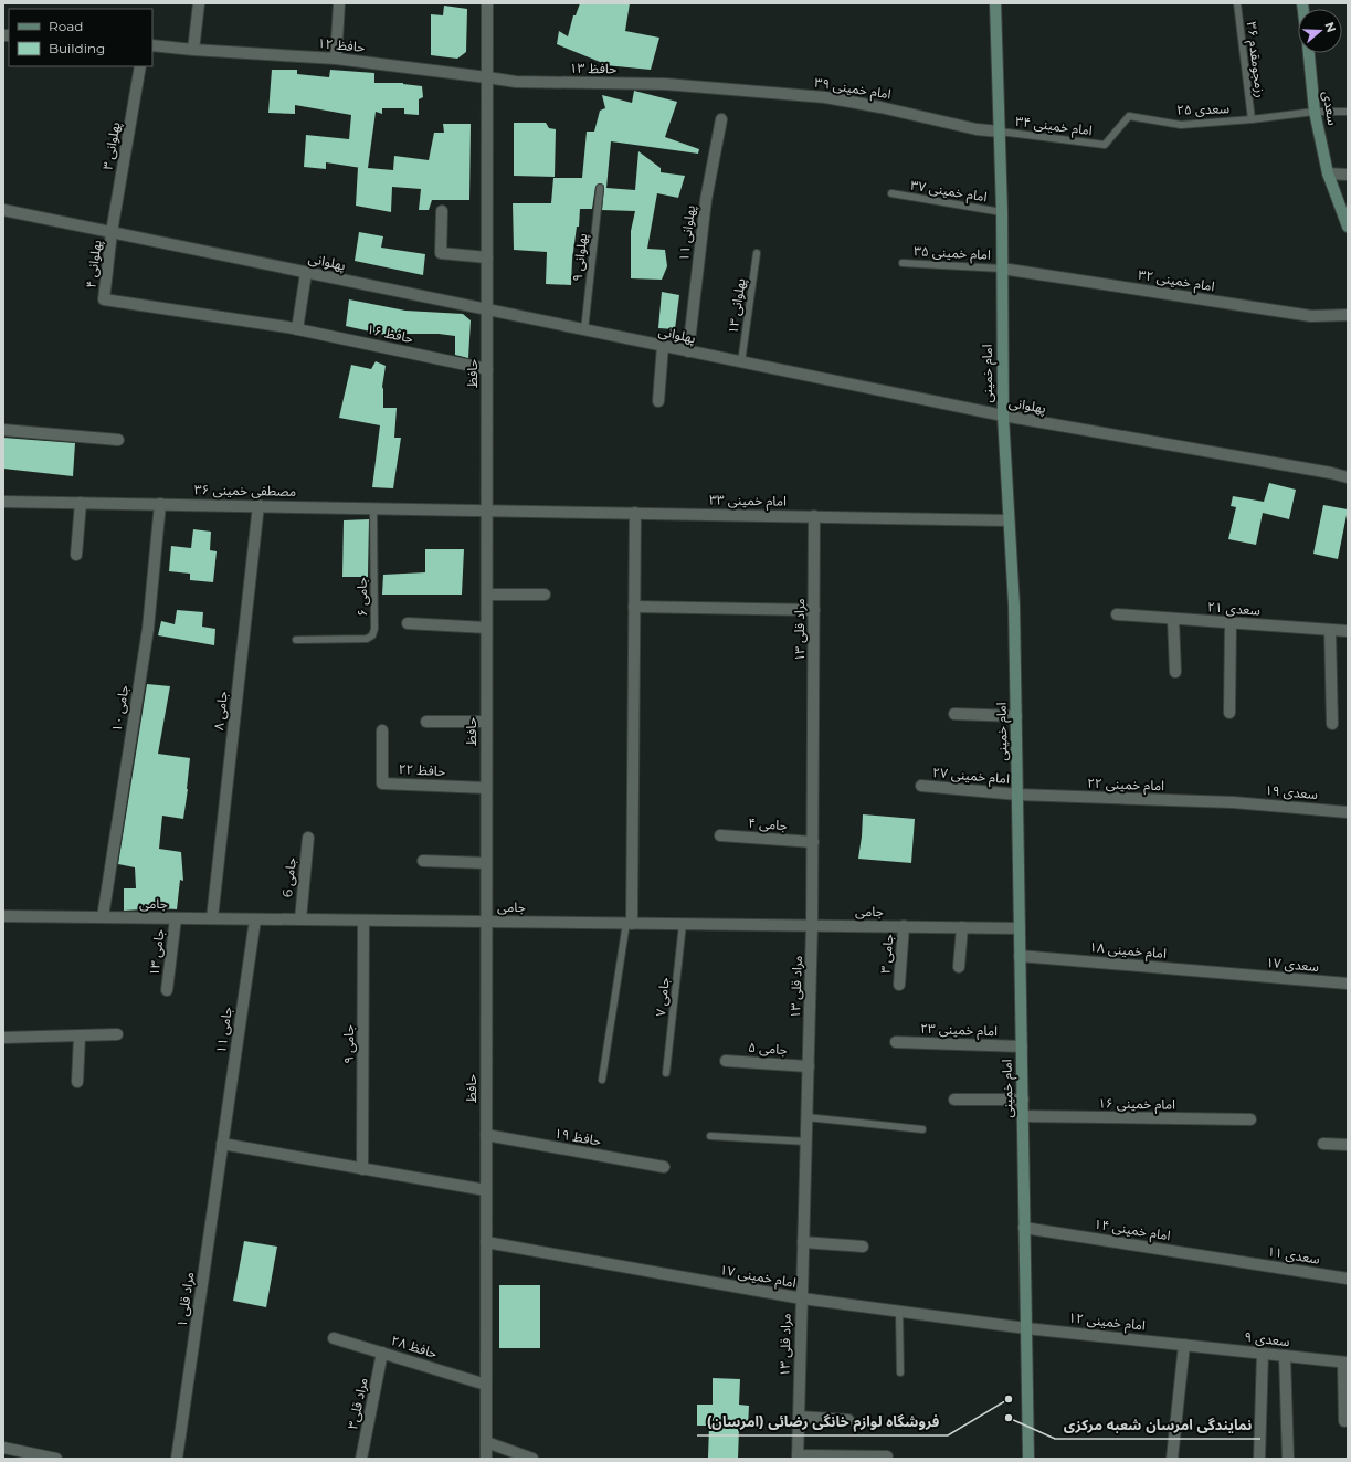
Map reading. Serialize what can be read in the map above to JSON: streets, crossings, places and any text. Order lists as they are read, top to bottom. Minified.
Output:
{"streets":{"main road":["سعدی","امام خمینی"],"street":["حافظ ۱۲","حافظ ۱۳","امام خمینی ۳۹","پهلوانی ۳","پهلوانی ۱۱","پهلوانی","پهلوانی ۴","امام خمینی ۳۲","حافظ ۱۶","حافظ","مصطفی خمینی ۳۶","امام خمینی ۳۳","سعدی ۲۱","مراد قلی ۱۳","جامی ۱۰","جامی ۸","حافظ ۲۲","امام خمینی ۲۷","امام خمینی ۲۲","سعدی ۱۹","جامی ۴","جامی 6","جامی","امام خمینی ۱۸","جامی ۱۳","جامی ۳","سعدی ۱۷","جامی ۱۱","امام خمینی ۲۳","جامی ۹","جامی ۵","امام خمینی ۱۶","حافظ ۱۹","امام خمینی ۱۴","سعدی ۱۱","امام خمینی ۱۷","مراد قلی ۱","امام خمینی ۱۲","سعدی ۹","حافظ ۲۸","مراد قلی۳"],"lane":["رزمجومقدم ۳۶","سعدی ۲۵","امام خمینی ۳۴","امام خمینی ۳۷","امام خمینی ۳۵","پهلوانی ۹","پهلوانی ۱۳","جامی ۶","جامی ۷"]},"crossings":[["حافظ ۱۲","حافظ ۱۳"],["حافظ ۱۲","حافظ"],["رزمجومقدم ۳۶","سعدی ۲۵"],["حافظ ۱۳","امام خمینی ۳۹"],["حافظ ۱۳","حافظ"],["امام خمینی ۳۹","امام خمینی ۳۴"],["امام خمینی ۳۹","امام خمینی"],["سعدی","سعدی ۲۵"],["سعدی ۲۵","امام خمینی ۳۴"],["امام خمینی ۳۴","امام خمینی"],["پهلوانی ۳","پهلوانی"],["پهلوانی ۳","پهلوانی ۴"],["امام خمینی ۳۷","امام خمینی"],["پهلوانی ۱۱","پهلوانی"],["امام خمینی ۳۵","امام خمینی ۳۲"],["امام خمینی ۳۵","امام خمینی"],["پهلوانی ۹","پهلوانی"],["پهلوانی","پهلوانی ۴"],["پهلوانی","پهلوانی ۱۳"],["پهلوانی","حافظ"],["پهلوانی","امام خمینی"],["پهلوانی ۴","حافظ ۱۶"],["امام خمینی ۳۲","امام خمینی"],["حافظ ۱۶","حافظ"],["حافظ","مصطفی خمینی ۳۶"],["حافظ","امام خمینی ۳۳"],["حافظ","حافظ ۲۲"],["حافظ","جامی"],["حافظ","حافظ ۱۹"],["حافظ","امام خمینی ۱۷"],["حافظ","حافظ ۲۸"],["امام خمینی","امام خمینی ۳۳"],["امام خمینی","امام خمینی ۲۷"],["امام خمینی","امام خمینی ۲۲"],["امام خمینی","جامی"],["امام خمینی","امام خمینی ۱۸"],["امام خمینی","امام خمینی ۲۳"],["امام خمینی","امام خمینی ۱۶"],["امام خمینی","امام خمینی ۱۴"],["امام خمینی","امام خمینی ۱۷"],["امام خمینی","امام خمینی ۱۲"],["مصطفی خمینی ۳۶","امام خمینی ۳۳"],["مصطفی خمینی ۳۶","جامی ۶"],["مصطفی خمینی ۳۶","جامی ۱۰"],["مصطفی خمینی ۳۶","جامی ۸"],["امام خمینی ۳۳","مراد قلی ۱۳"],["مراد قلی ۱۳","جامی ۴"],["مراد قلی ۱۳","جامی"],["مراد قلی ۱۳","جامی ۵"],["مراد قلی ۱۳","امام خمینی ۱۷"],["جامی ۱۰","جامی"],["جامی ۸","جامی"],["امام خمینی ۲۷","امام خمینی ۲۲"],["امام خمینی ۲۲","سعدی ۱۹"],["جامی 6","جامی"],["جامی","جامی ۱۳"],["جامی","جامی ۳"],["جامی","جامی ۷"],["جامی","جامی ۱۱"],["جامی","جامی ۹"],["امام خمینی ۱۸","سعدی ۱۷"],["جامی ۱۱","مراد قلی ۱"],["امام خمینی ۱۴","سعدی ۱۱"],["امام خمینی ۱۷","امام خمینی ۱۲"],["امام خمینی ۱۲","سعدی ۹"],["حافظ ۲۸","مراد قلی۳"]],"places":["فروشگاه لوازم خانگی رضائی (امرسان)","نمایندگی امرسان شعبه مرکزی"],"legend":["Road","Building"],"north":"right"}
